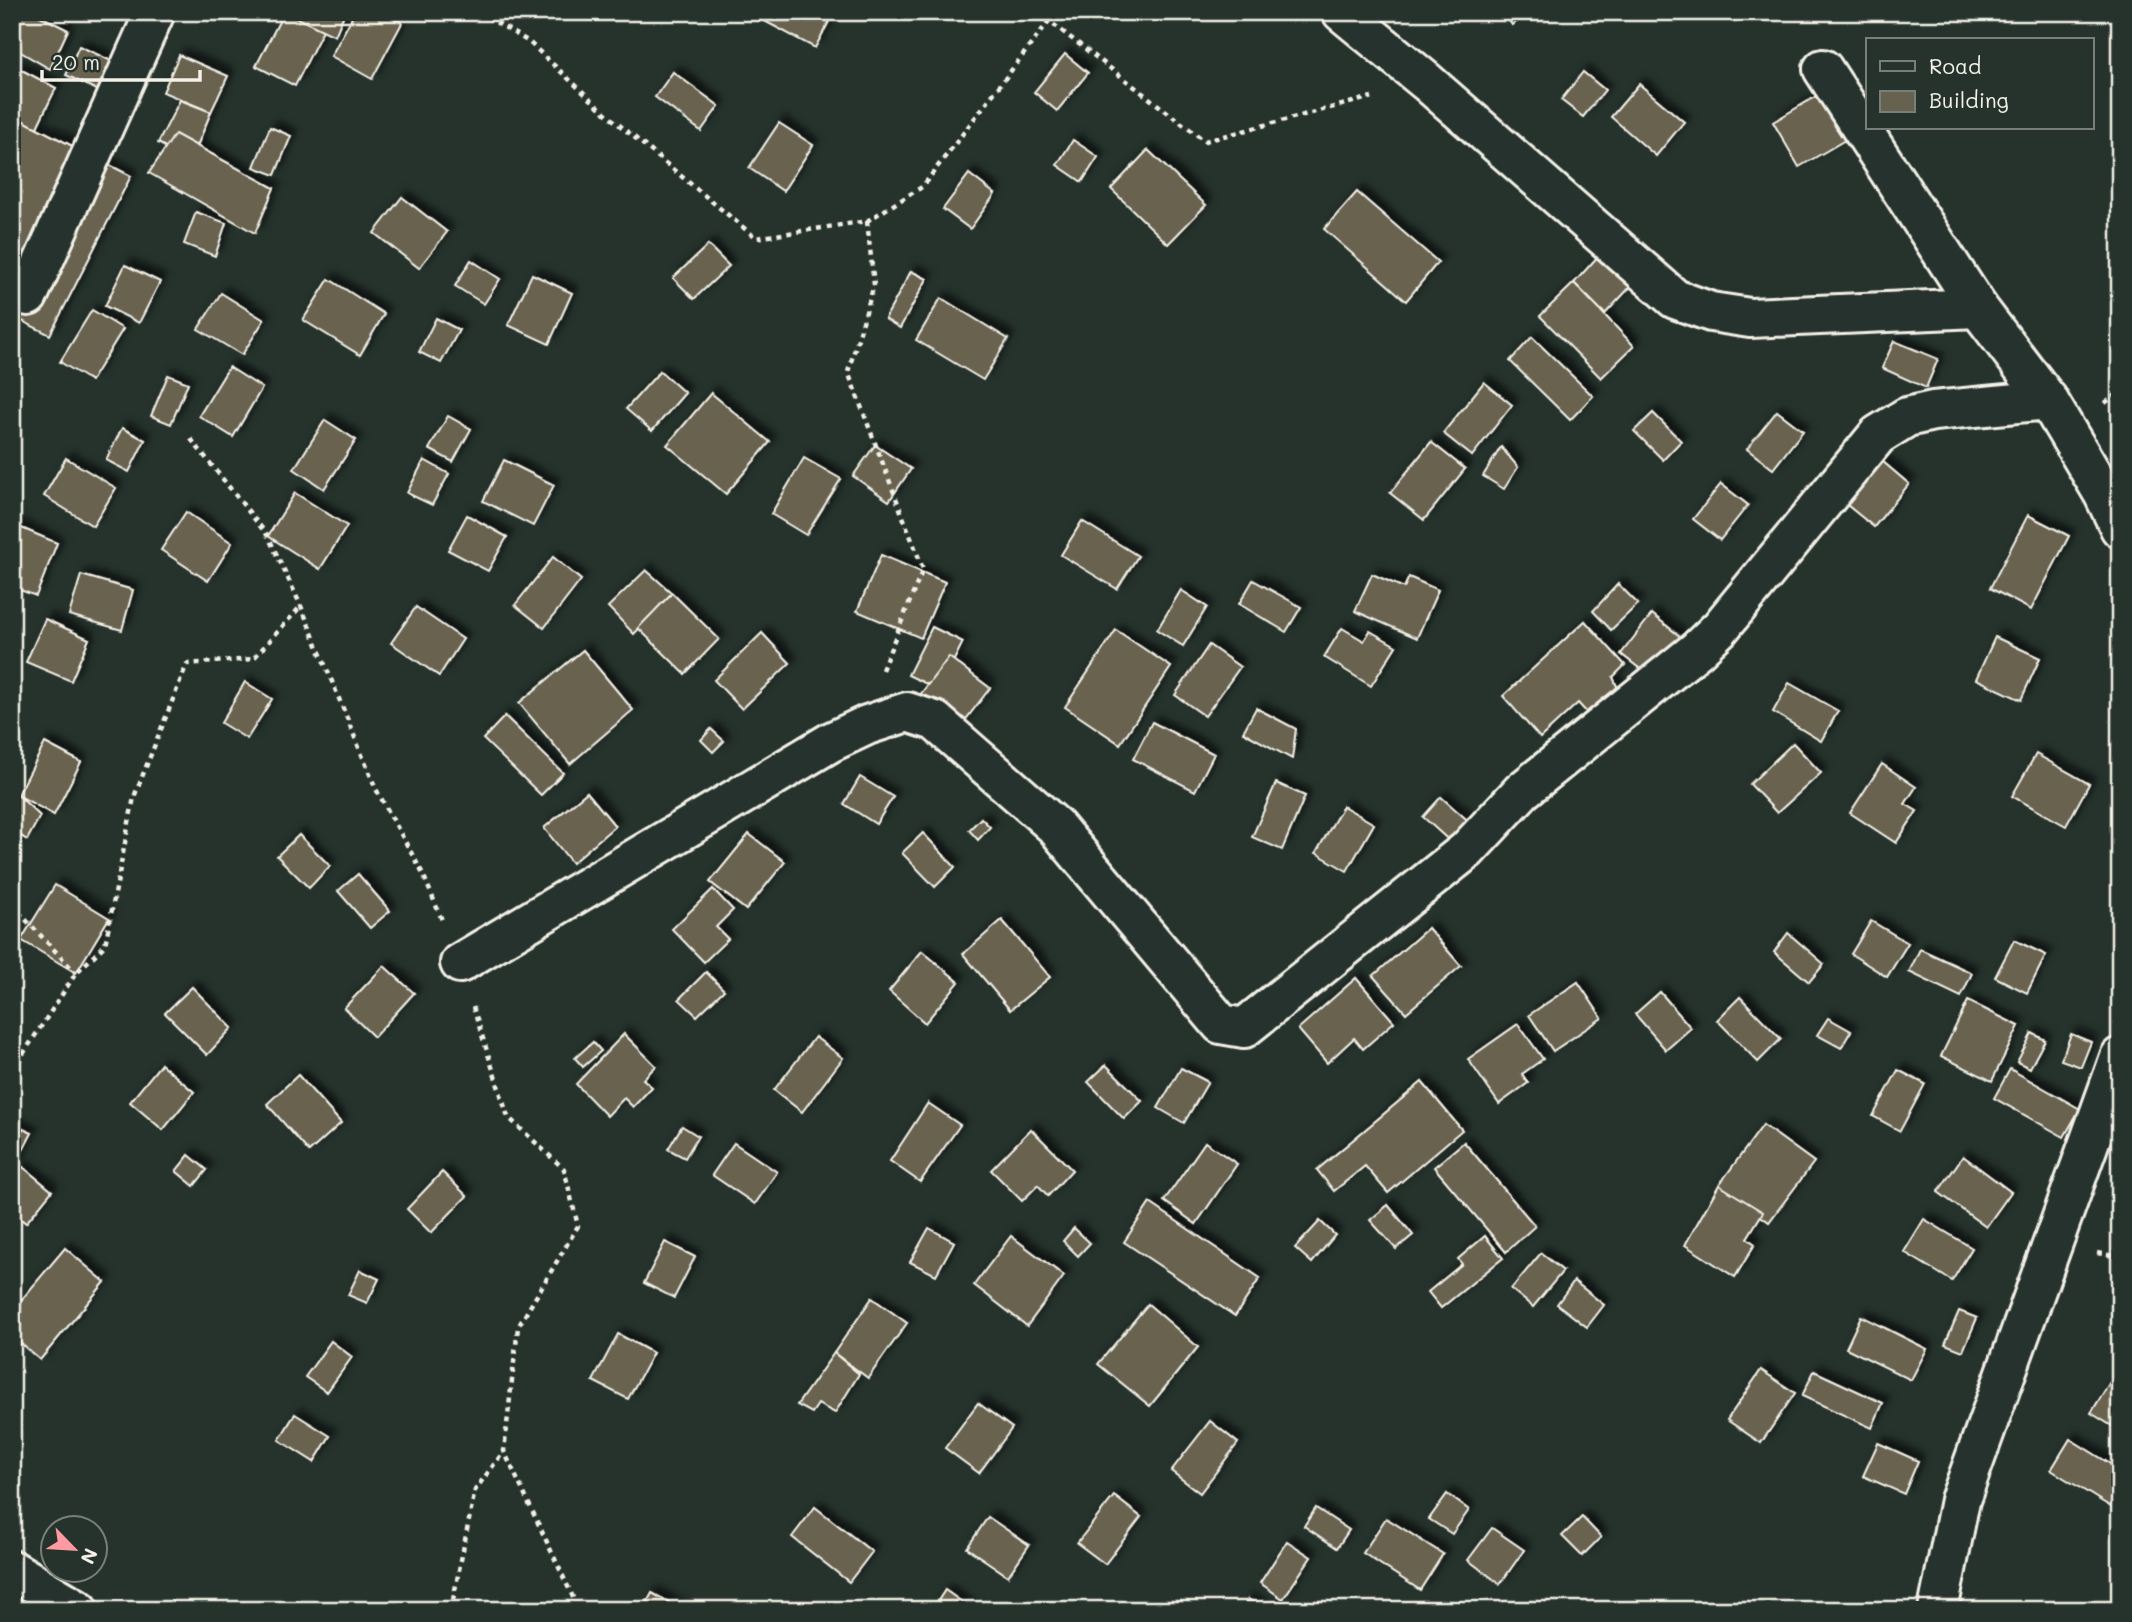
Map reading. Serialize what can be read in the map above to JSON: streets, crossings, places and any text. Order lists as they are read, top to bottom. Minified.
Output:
{"legend":["Road","Building"],"scale_bar":"20 m","north":"bottom right"}
